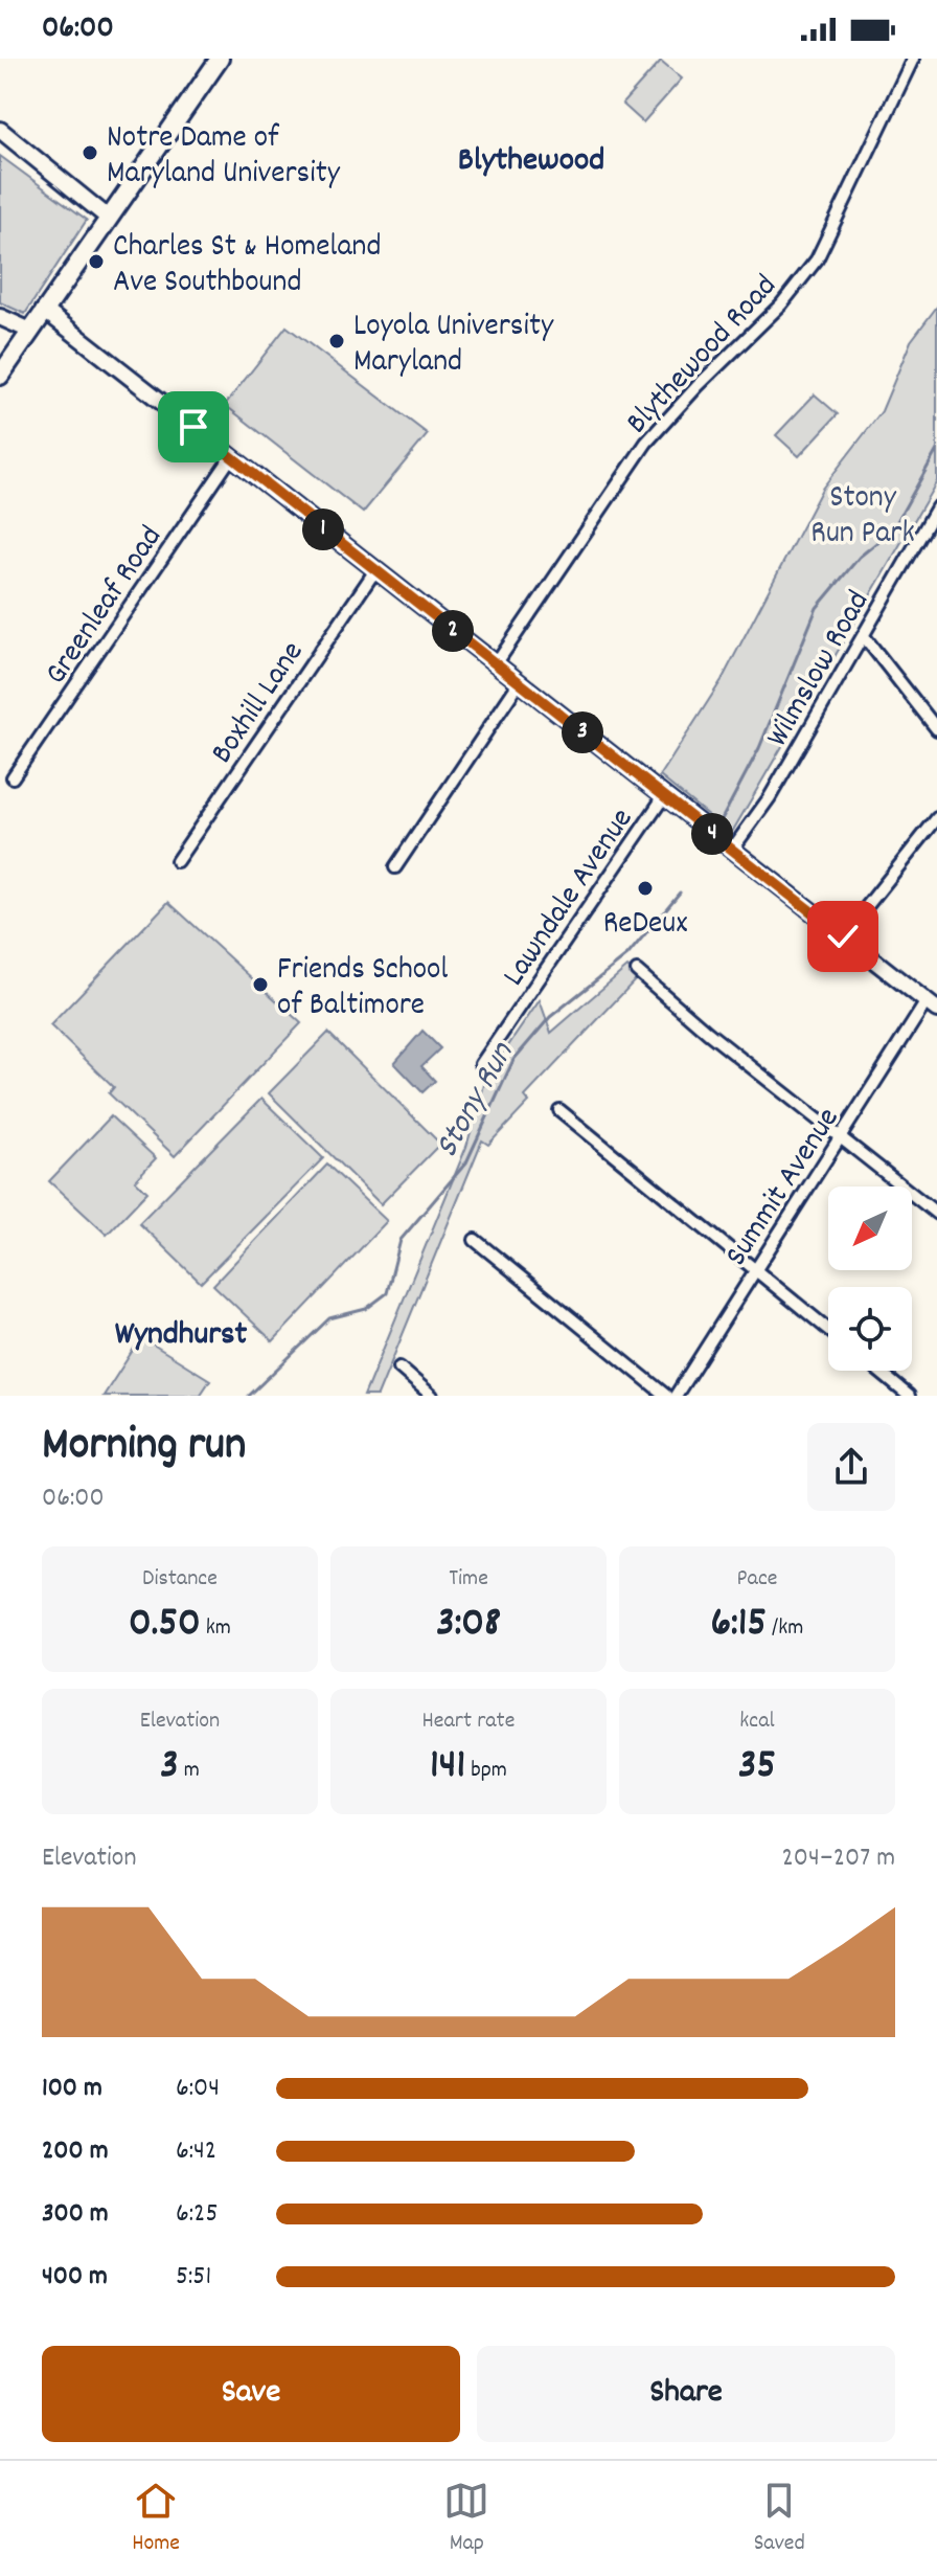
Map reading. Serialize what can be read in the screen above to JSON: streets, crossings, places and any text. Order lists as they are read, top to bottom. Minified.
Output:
{"streets":{"street":["Blythewood Road","Greenleaf Road","Wilmslow Road","Boxhill Lane","Lawndale Avenue","Summit Avenue"]},"districts":["Blythewood","Wyndhurst"],"water":["Stony Run"],"parks":["Stony Run Park"],"places":["Notre Dame of Maryland University","Charles St & Homeland Ave Southbound","Loyola University Maryland","ReDeux","Friends School of Baltimore"],"north":"bottom left","page":{"status":"06:00","pins":["1","2","3","4"],"heading":["Morning run","06:00"],"stats":[["Distance","0.50 km"],["Time","3:08"],["Pace","6:15 /km"],["Elevation","3 m"],["Heart rate","141 bpm"],["kcal","35"]],"chart":["Elevation","204–207 m"],"list":[{"name":"100 m","note":"6:04"},{"name":"200 m","note":"6:42"},{"name":"300 m","note":"6:25"},{"name":"400 m","note":"5:51"}],"buttons":["Save","Share"],"tabs":["Home","Map","Saved"]}}
